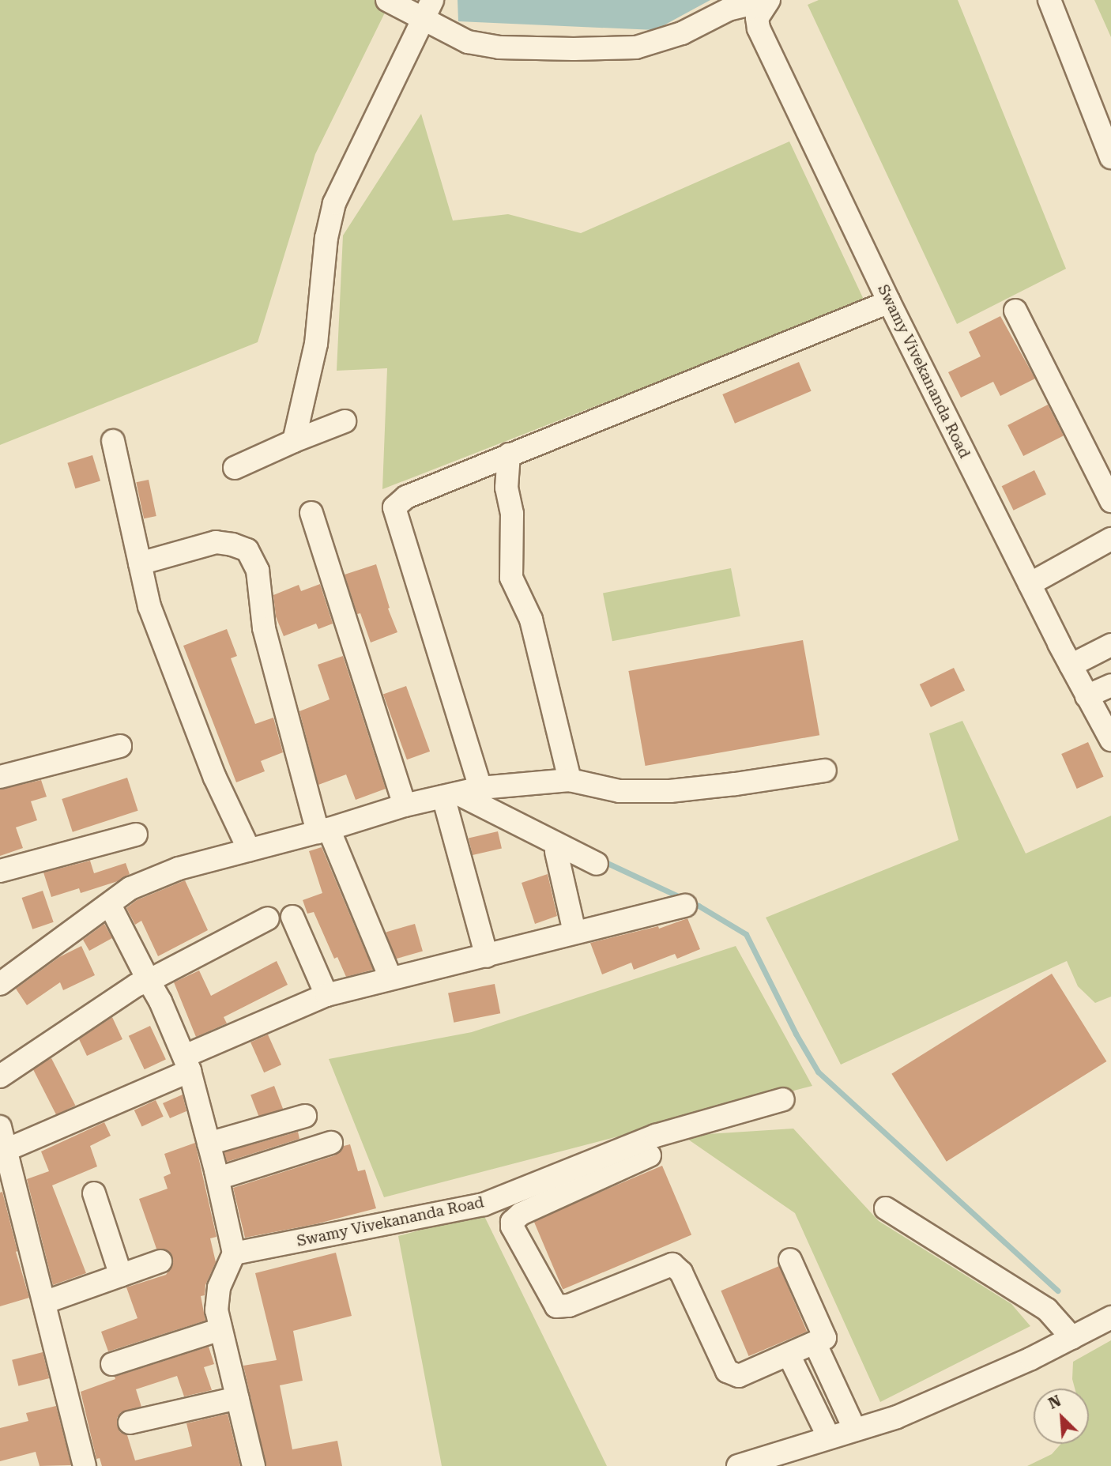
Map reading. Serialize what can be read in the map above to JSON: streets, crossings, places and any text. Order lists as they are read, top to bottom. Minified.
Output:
{"streets":{"street":["Swamy Vivekananda Road"]},"north":"top left"}
